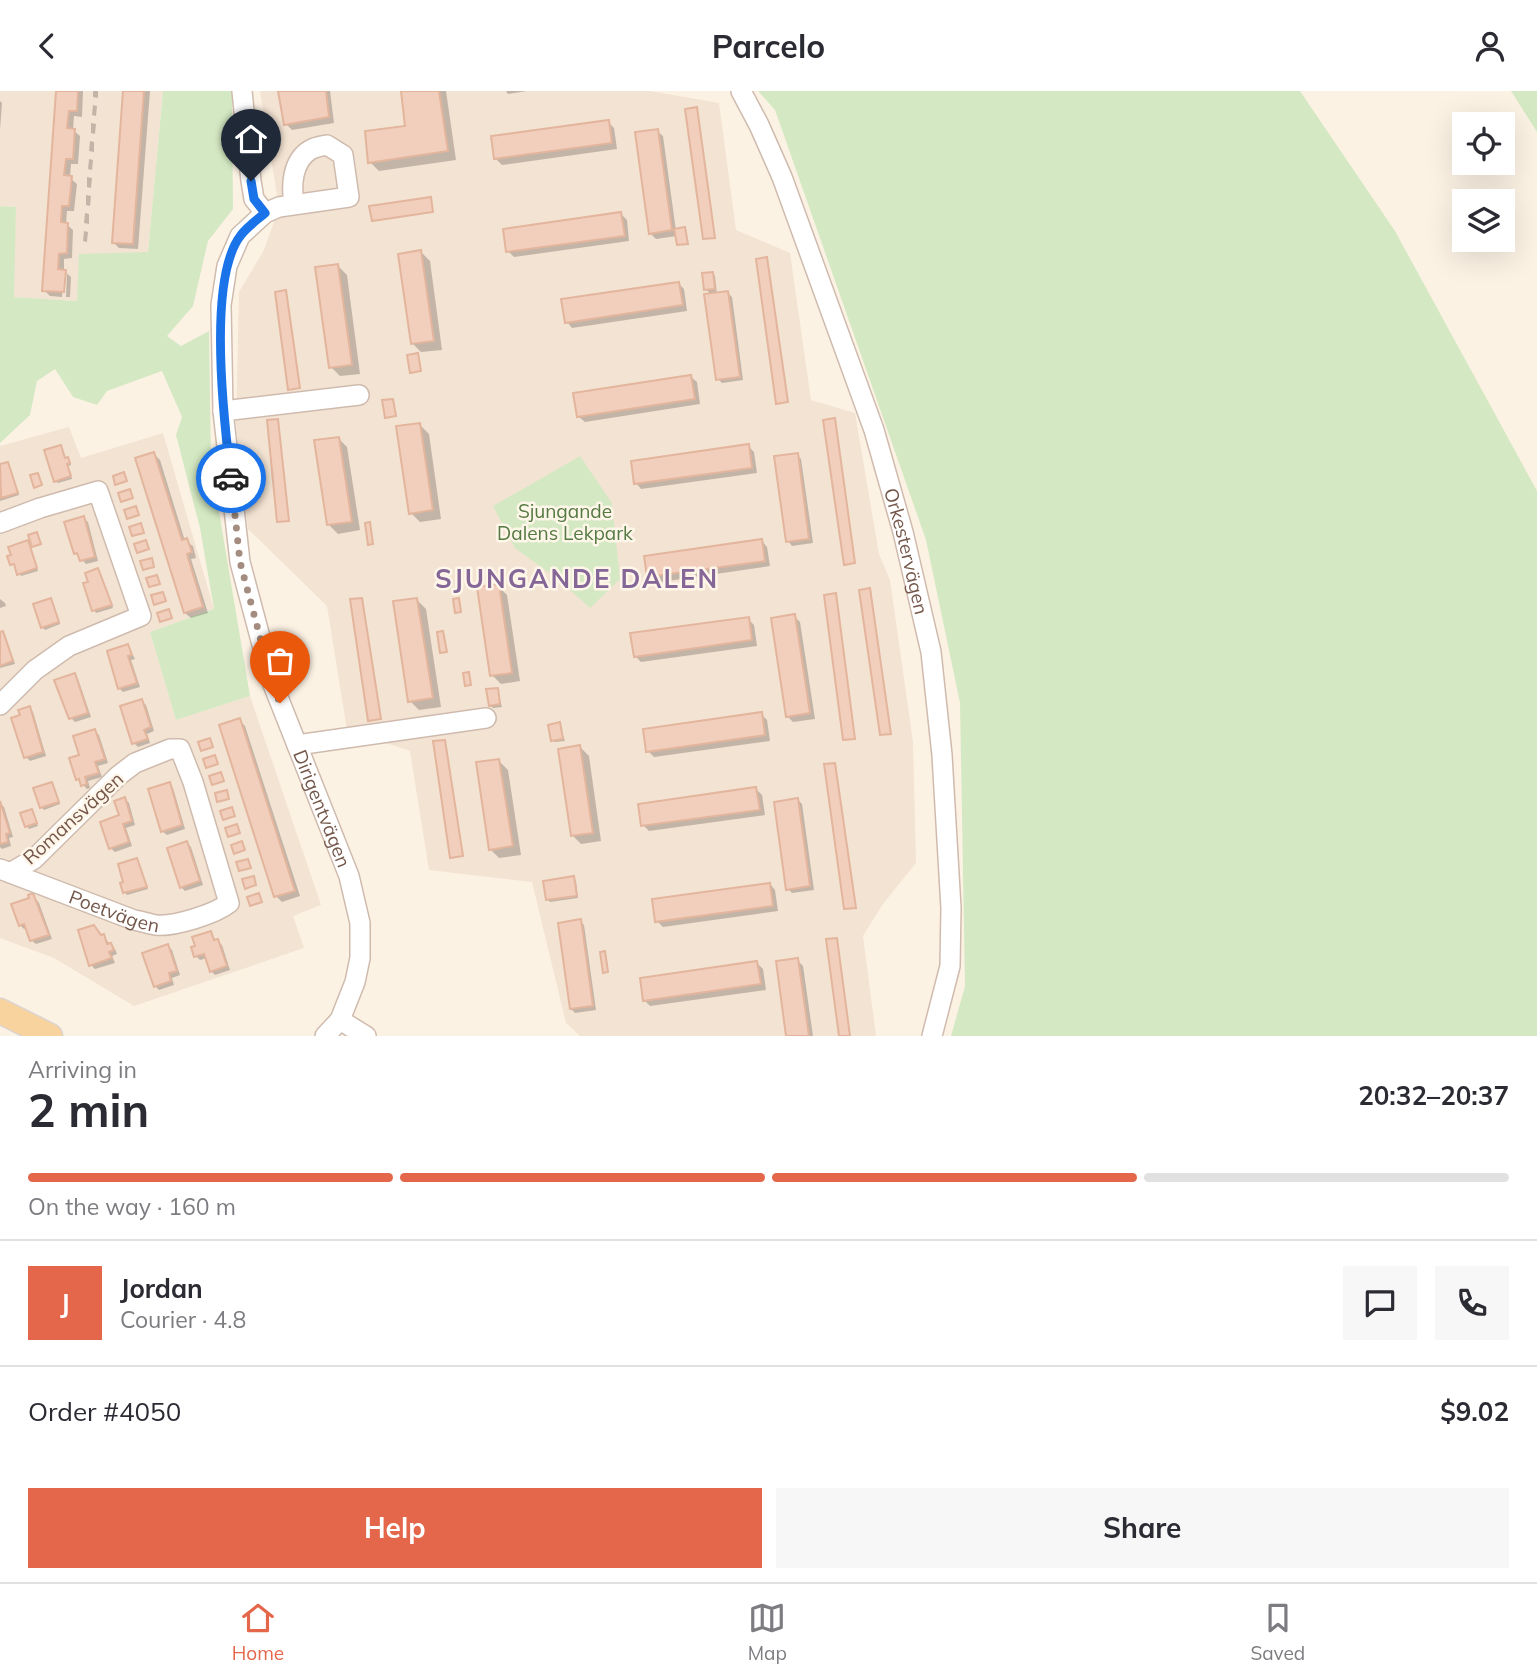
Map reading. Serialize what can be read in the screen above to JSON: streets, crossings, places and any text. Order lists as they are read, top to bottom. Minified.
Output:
{"streets":{"street":["Orkestervägen","Dirigentvägen","Romansvägen","Poetvägen"]},"crossings":[["Romansvägen","Poetvägen"]],"districts":["SJUNGANDE DALEN"],"parks":["Sjungande Dalens Lekpark"],"page":{"header":"Parcelo","heading":["2 min","Arriving in","20:32–20:37"],"panel":["Jordan","Courier · 4.8","Order #4050","$9.02"],"bar":"On the way · 160 m","round":"J","buttons":["Help","Share"],"tabs":["Home","Map","Saved"]}}
